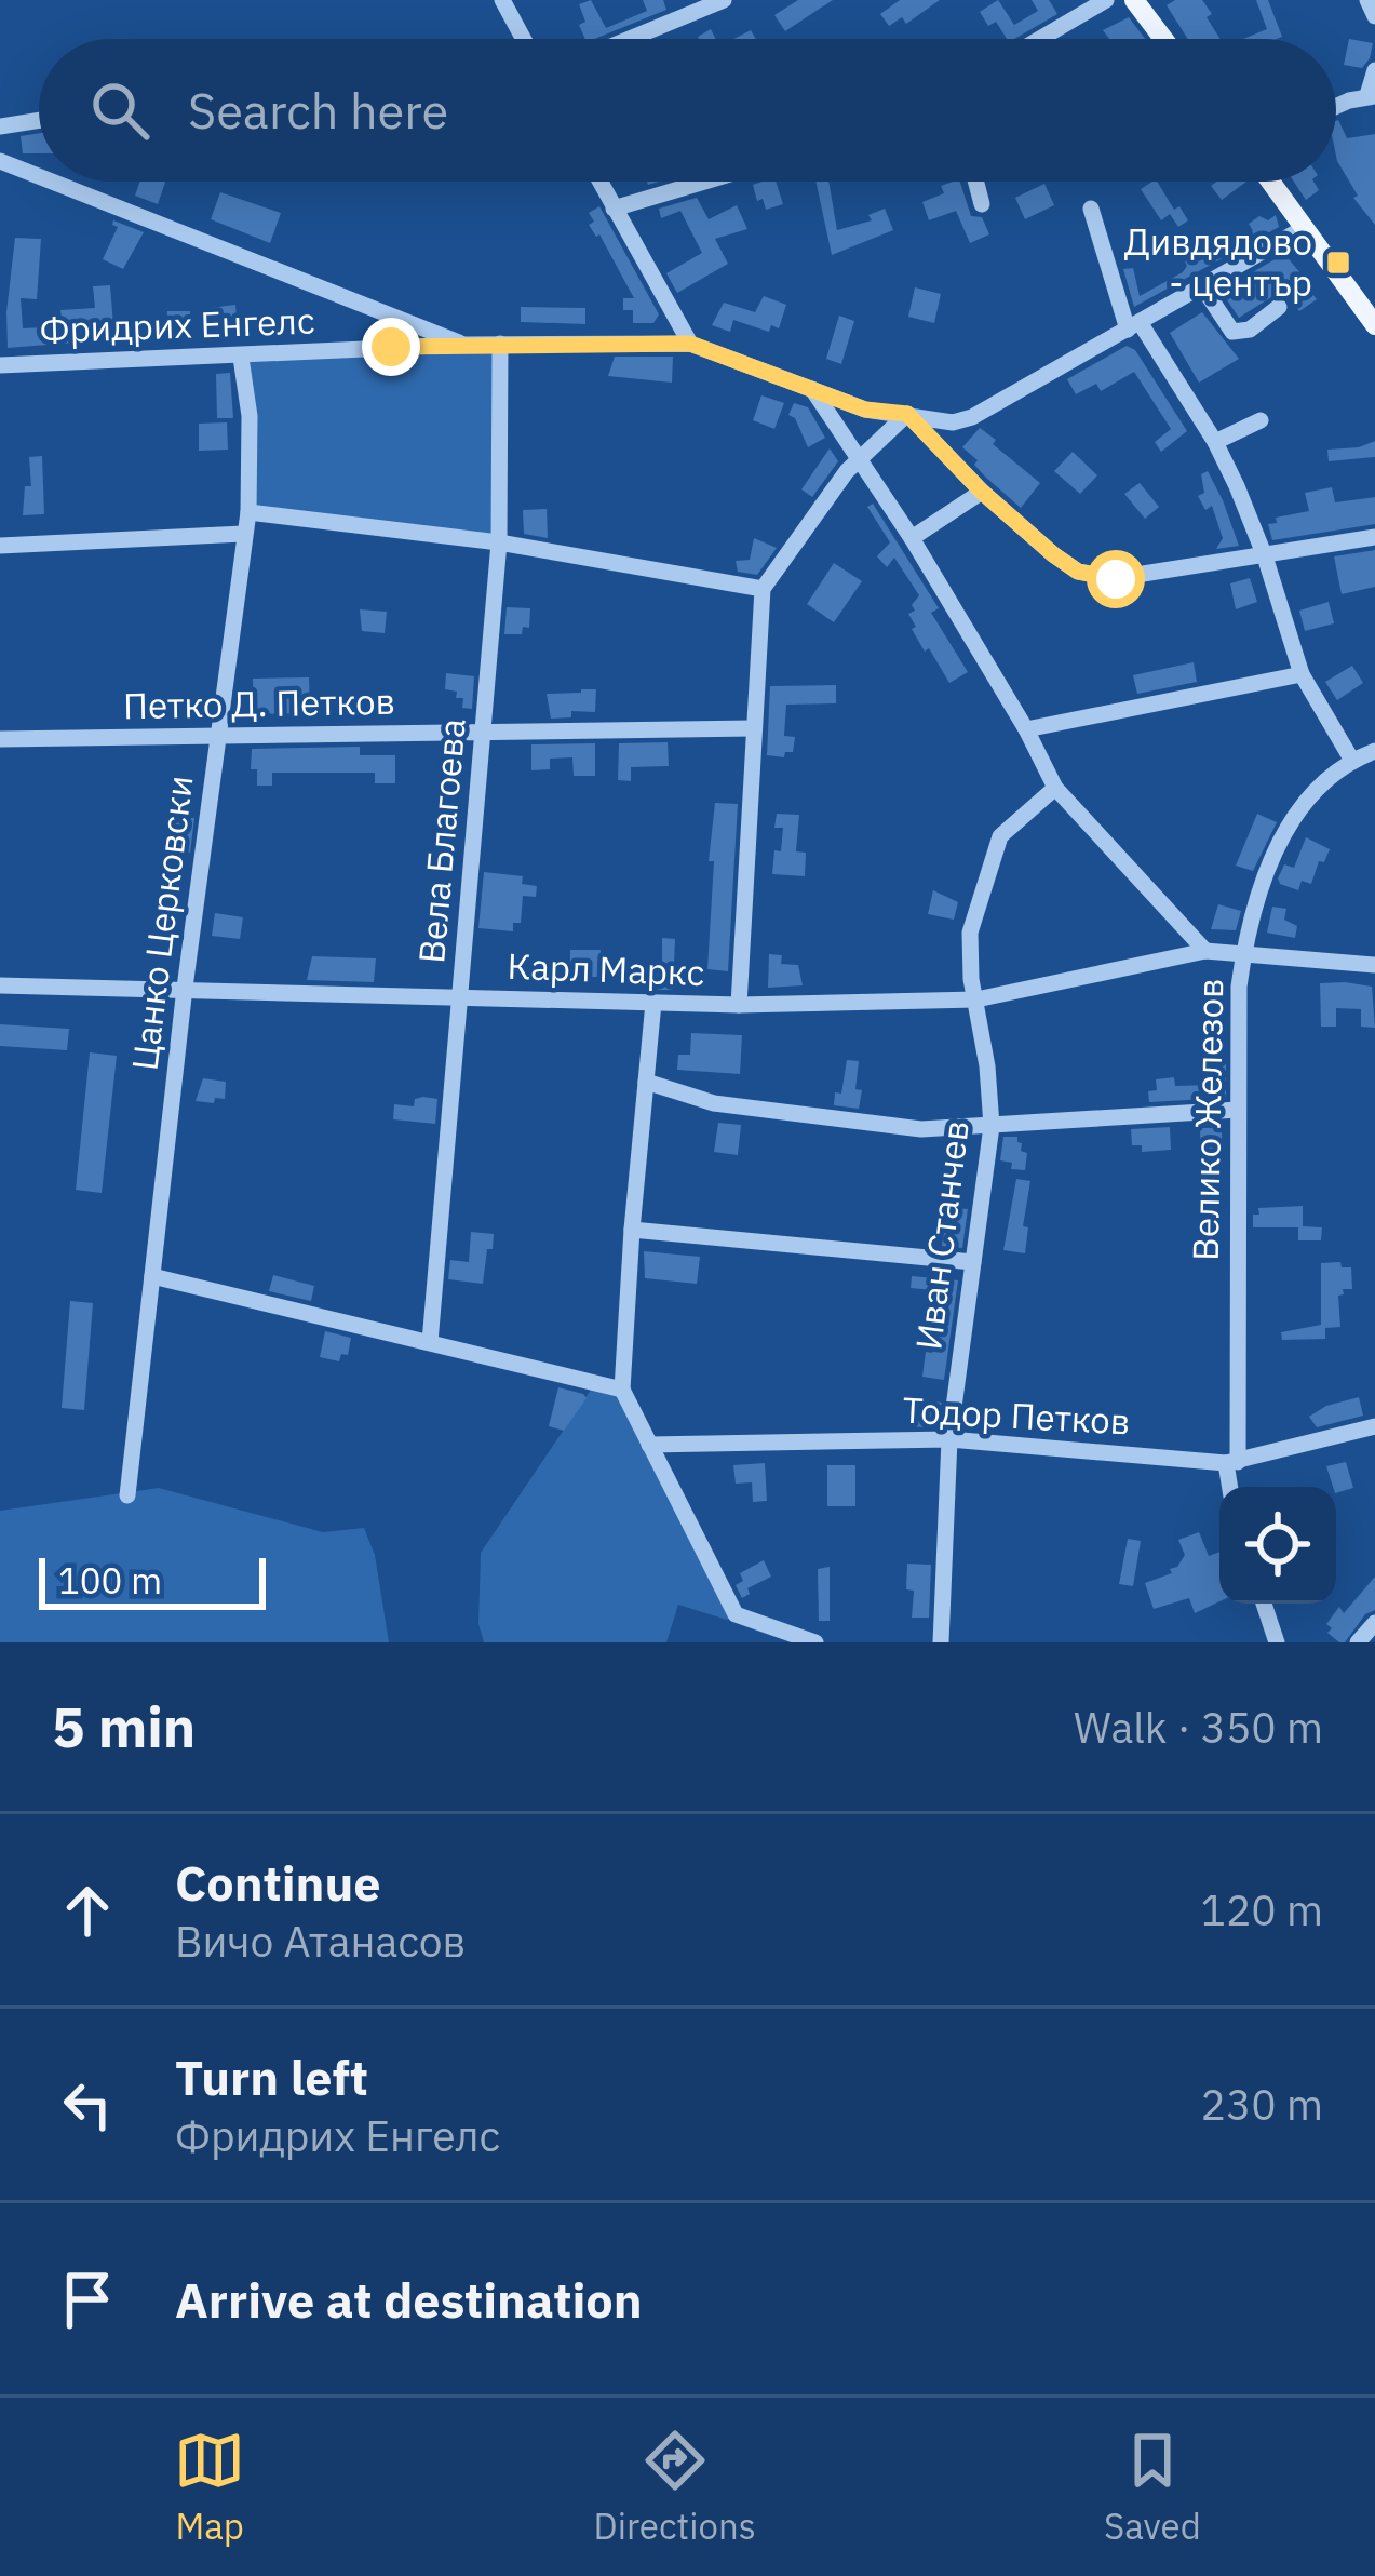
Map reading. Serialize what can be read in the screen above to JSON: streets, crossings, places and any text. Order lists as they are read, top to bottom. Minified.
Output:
{"streets":{"street":["Фридрих Енгелс","Петко Д. Петков","Вела Благоева","Цанко Церковски","Карл Маркс","Велико Железов","Иван Станчев","Тодор Петков"]},"crossings":[["Фридрих Енгелс","Вела Благоева"],["Фридрих Енгелс","Цанко Церковски"],["Петко Д. Петков","Вела Благоева"],["Петко Д. Петков","Цанко Церковски"],["Вела Благоева","Карл Маркс"],["Цанко Церковски","Карл Маркс"],["Карл Маркс","Велико Железов"],["Карл Маркс","Иван Станчев"],["Велико Железов","Тодор Петков"],["Иван Станчев","Тодор Петков"]],"places":{"transit":["Дивдядово - център"]},"scale_bar":"100 m","page":{"search":"Search here","scale":"100 m","heading":["5 min","Walk · 350 m"],"list":[["Continue","Вичо Атанасов","120 m"],["Turn left","Фридрих Енгелс","230 m"],"Arrive at destination"],"nav":["Map","Directions","Saved"]}}
